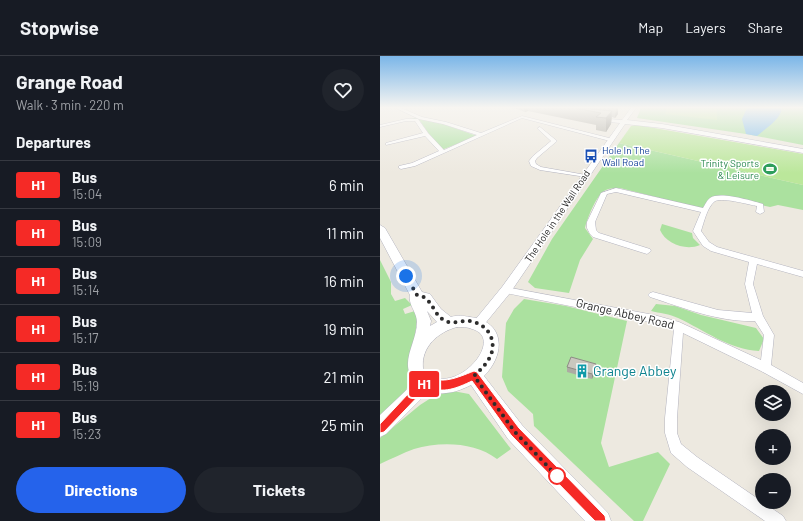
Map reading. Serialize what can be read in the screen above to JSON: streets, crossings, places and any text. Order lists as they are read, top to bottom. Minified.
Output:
{"streets":{"street":["The Hole in the Wall Road","Grange Abbey Road"]},"crossings":[["The Hole in the Wall Road","Grange Abbey Road"]],"places":{"bus stop":["Hole In The Wall Road"],"sports":["Trinity Sports & Leisure"],"building":["Grange Abbey"]},"lines":["bus line H1"],"page":{"header":"Stopwise","nav":["Map","Layers","Share"],"heading":[["Grange Road","Walk · 3 min · 220 m"],"Departures"],"on_map":"H1","list":[{"mark":"H1","name":"Bus","note":"15:04","value":"6 min"},{"mark":"H1","name":"Bus","note":"15:09","value":"11 min"},{"mark":"H1","name":"Bus","note":"15:14","value":"16 min"},{"mark":"H1","name":"Bus","note":"15:17","value":"19 min"},{"mark":"H1","name":"Bus","note":"15:19","value":"21 min"},{"mark":"H1","name":"Bus","note":"15:23","value":"25 min"}],"map_buttons":["+","−"],"buttons":["Directions","Tickets"]}}
